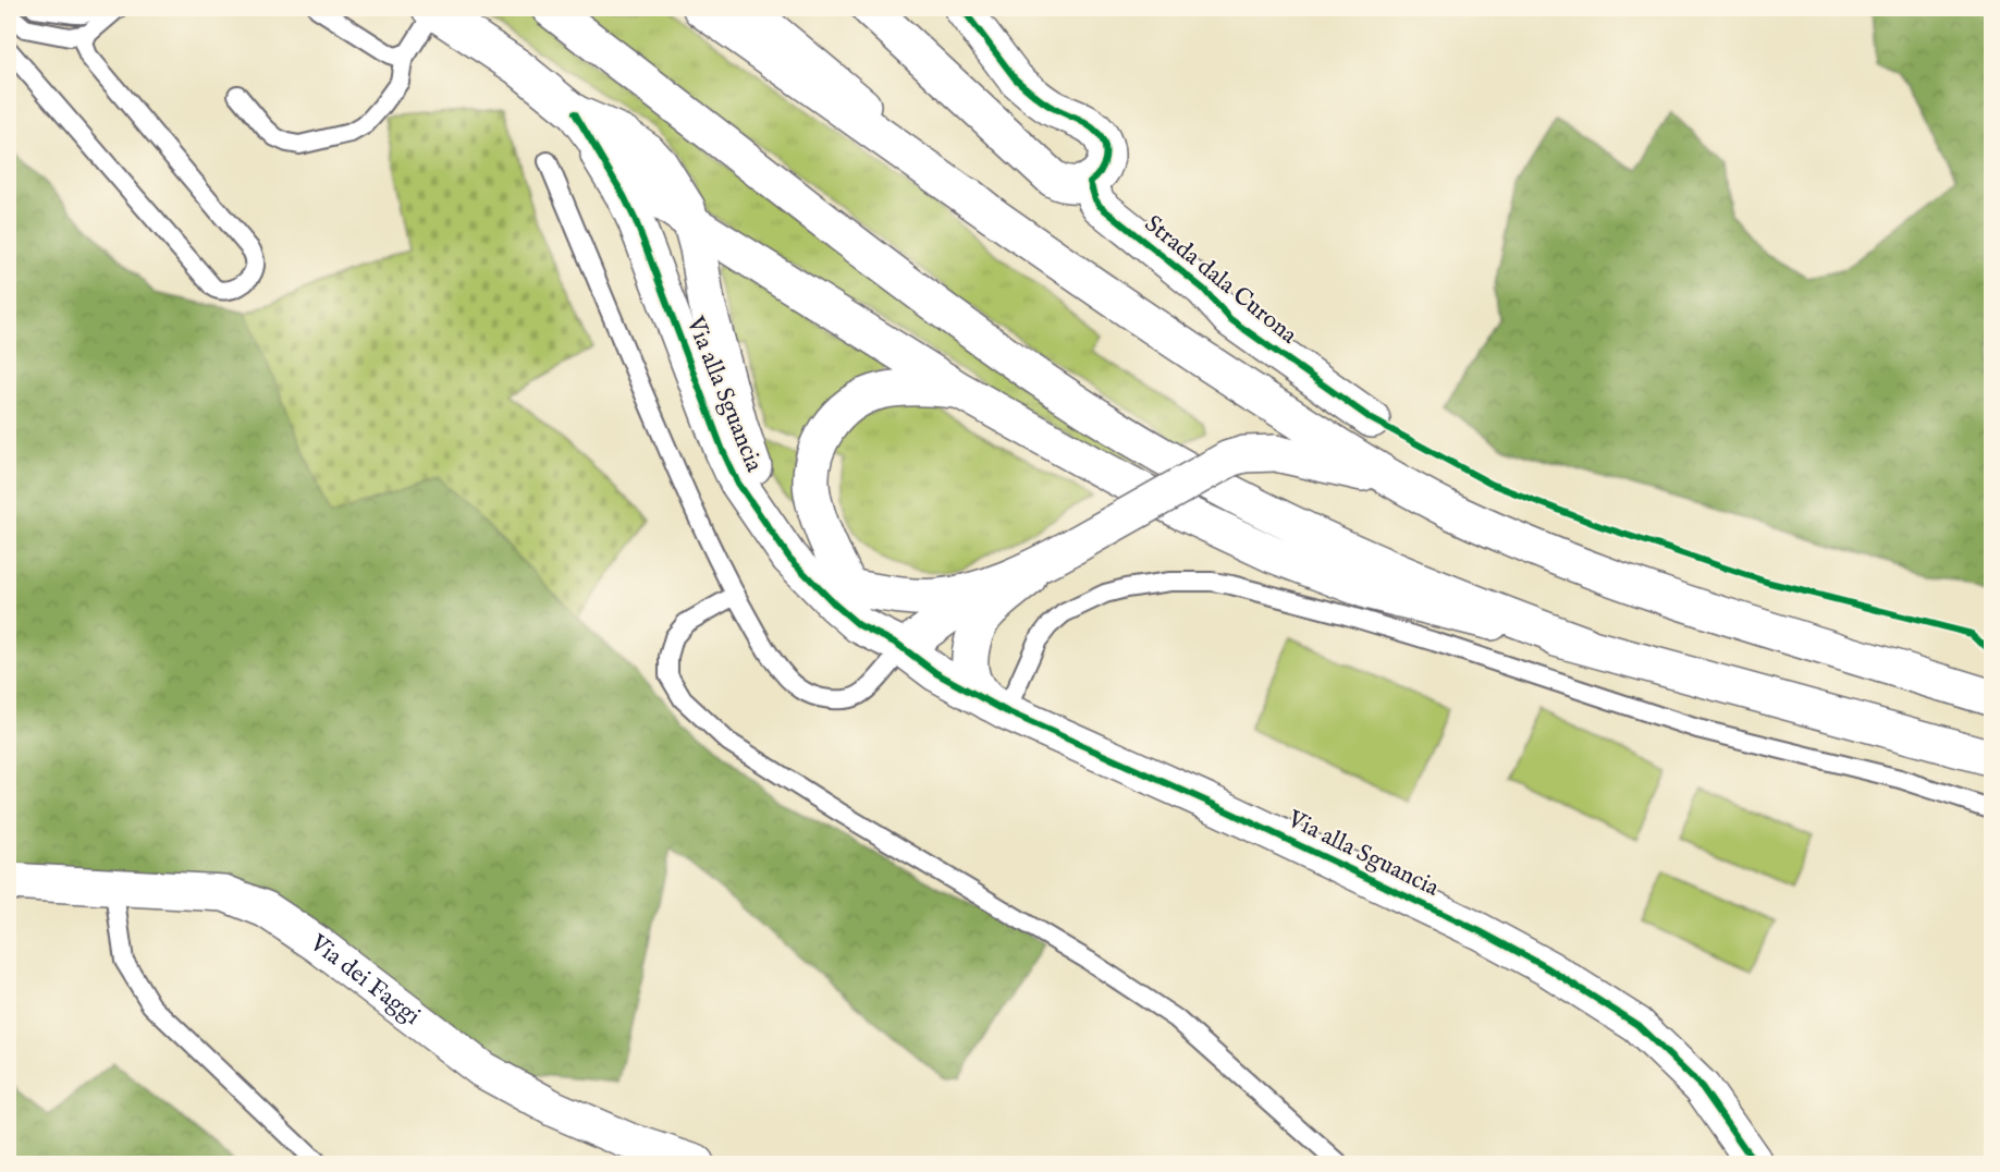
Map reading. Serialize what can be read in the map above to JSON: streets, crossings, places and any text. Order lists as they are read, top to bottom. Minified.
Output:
{"streets":{"main road":["Strada dala Curona","Via alla Sguancia","Via dei Faggi"]}}
